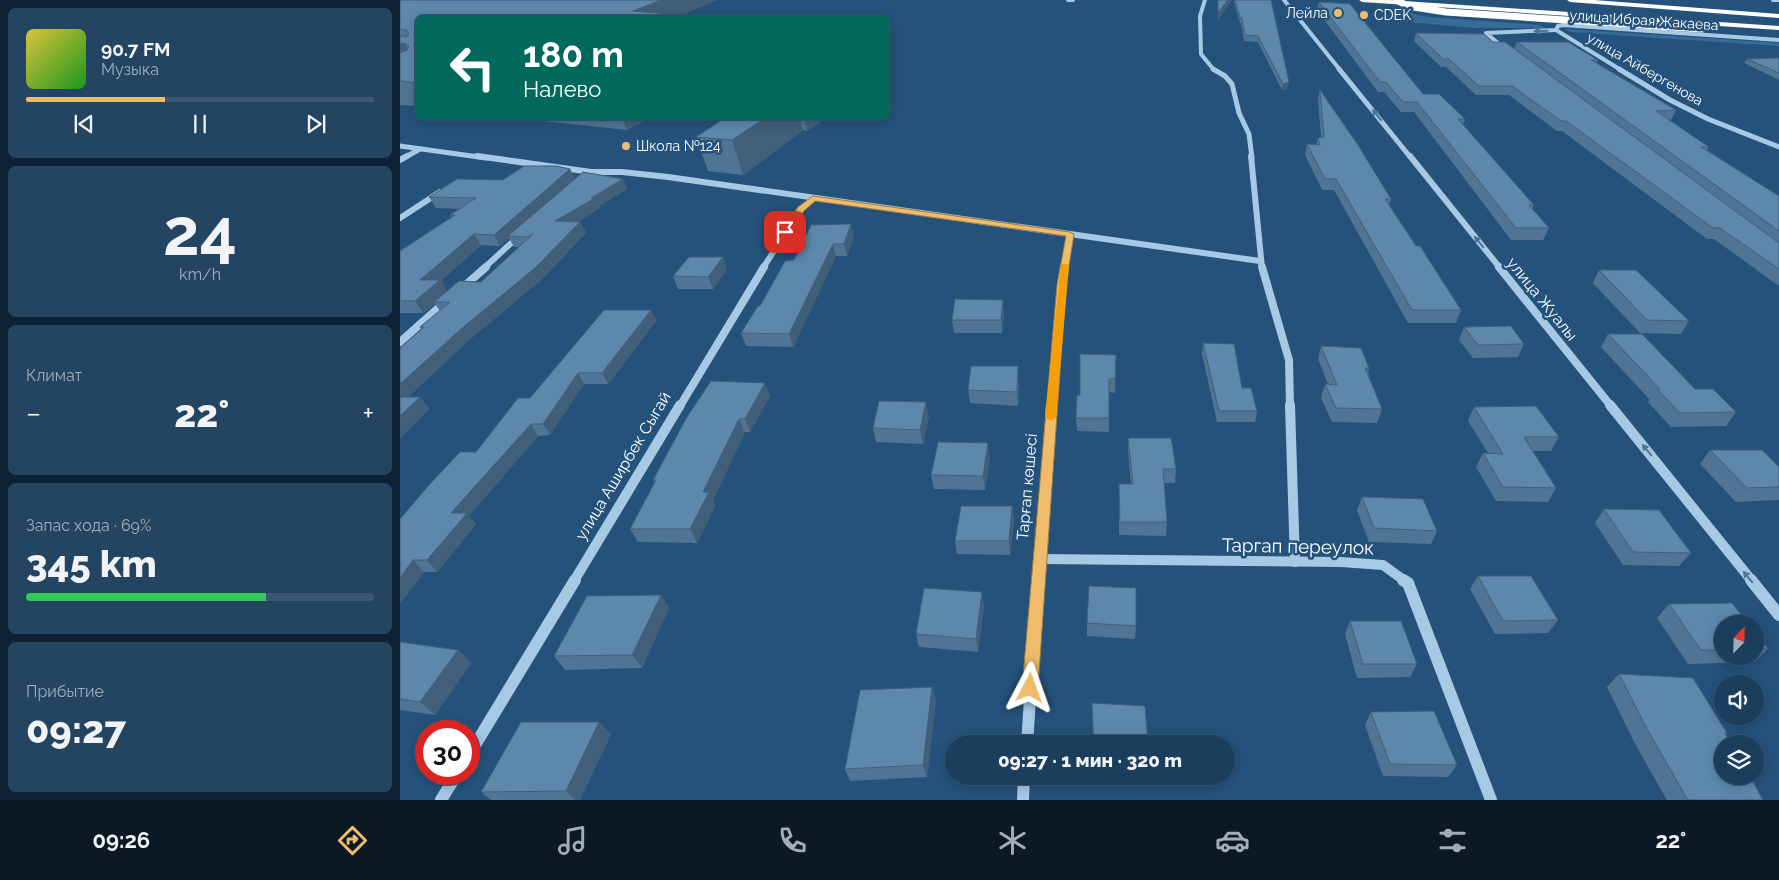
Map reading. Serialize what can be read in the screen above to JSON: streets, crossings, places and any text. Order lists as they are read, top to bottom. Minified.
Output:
{"streets":{"street":["улица Ибрая Жакаева","улица Айбергенова","улица Жуалы","улица Аширбек Сыгай","Тарғап көшесі","Таргап переулок"]},"crossings":[["улица Ибрая Жакаева","улица Айбергенова"],["Тарғап көшесі","Таргап переулок"]],"one_way":["улица Жуалы"],"places":["Лейла","CDEK","Школа №124"],"north":"top right","page":{"turn":["180 m","Налево"],"song":["90.7 FM","Музыка"],"tile":[["24","km/h"],"Климат",["Запас хода · 69%","345 km"],["Прибытие","09:27"]],"heat":["−","22°","+"],"limit":"30","trip":"09:27 · 1 мин · 320 m","tabs":["09:26","22°"]}}
